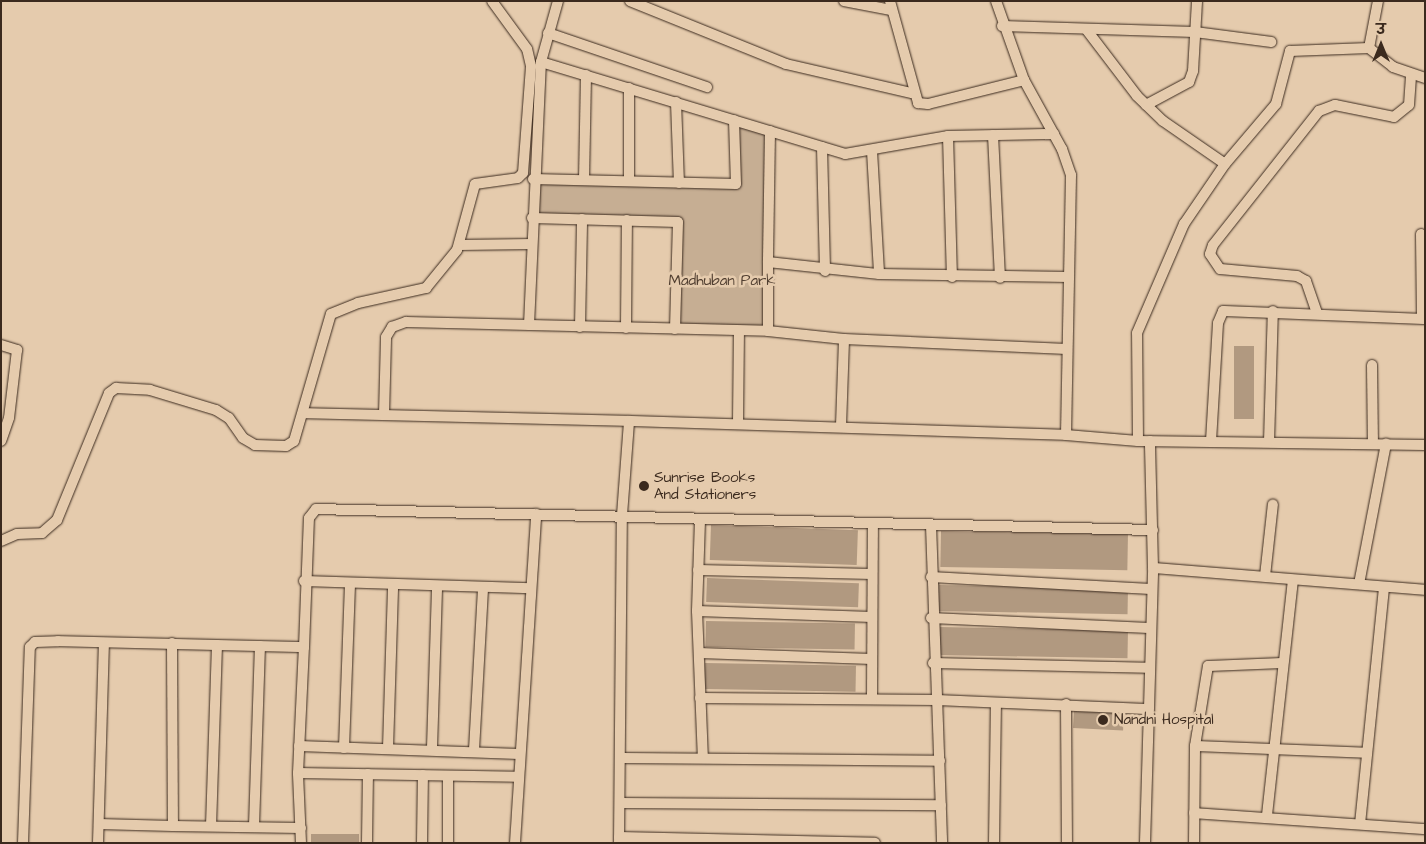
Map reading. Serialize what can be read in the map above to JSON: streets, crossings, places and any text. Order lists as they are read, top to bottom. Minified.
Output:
{"parks":["Madhuban Park"],"places":["Sunrise Books And Stationers","Nandni Hospital"],"north":"top"}
